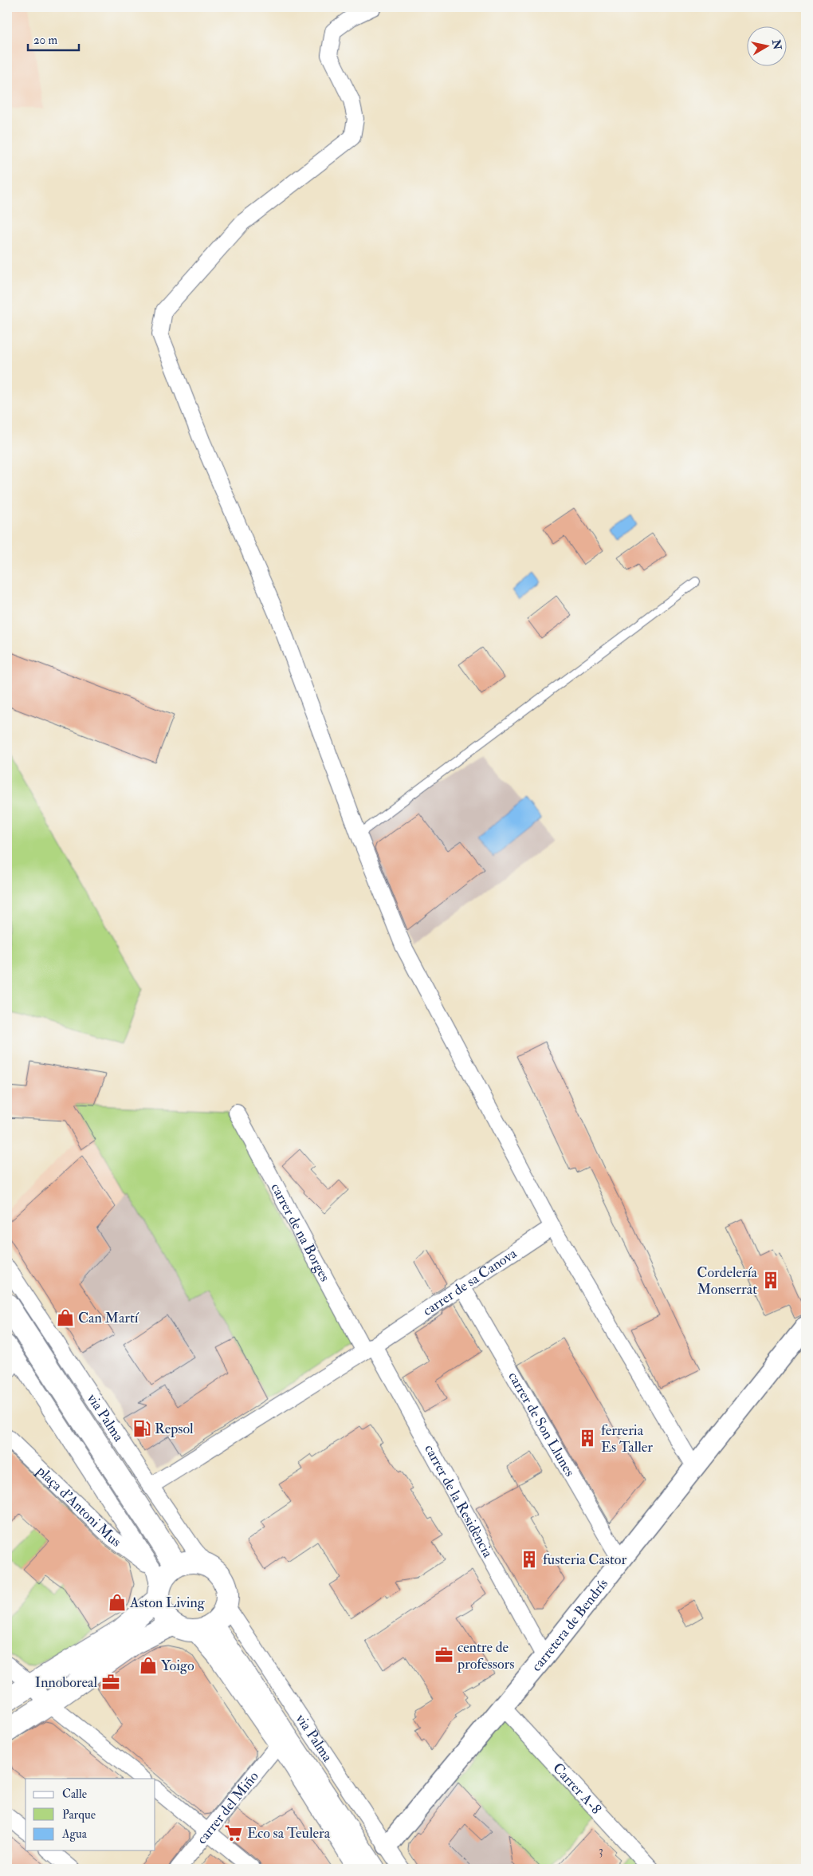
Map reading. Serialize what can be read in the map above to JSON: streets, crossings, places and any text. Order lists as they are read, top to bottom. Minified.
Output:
{"streets":{"main road":["via Palma"],"street":["carrer de na Borges","carrer de sa Canova","carrer de Son Llunes","carrer de la Residència","plaça d'Antoni Mus","carretera de Bendrís","Carrer A-8","carrer del Miño"]},"crossings":[["carrer de na Borges","carrer de sa Canova"],["carrer de na Borges","carrer de la Residència"],["carrer de sa Canova","via Palma"],["carrer de sa Canova","carrer de Son Llunes"],["carrer de sa Canova","carrer de la Residència"],["via Palma","plaça d'Antoni Mus"],["via Palma","carretera de Bendrís"],["carrer de Son Llunes","carretera de Bendrís"],["carrer de la Residència","carretera de Bendrís"],["carretera de Bendrís","Carrer A-8"]],"places":{"building":["Cordelería Monserrat","ferreria Es Taller","fusteria Castor"],"shop":["Can Martí","Aston Living","Yoigo"],"fuel station":["Repsol"],"office":["centre de professors","Innoboreal"],"supermarket":["Eco sa Teulera"]},"house_numbers":["3"],"legend":["Calle","Parque","Agua"],"scale_bar":"20 m","north":"right"}
